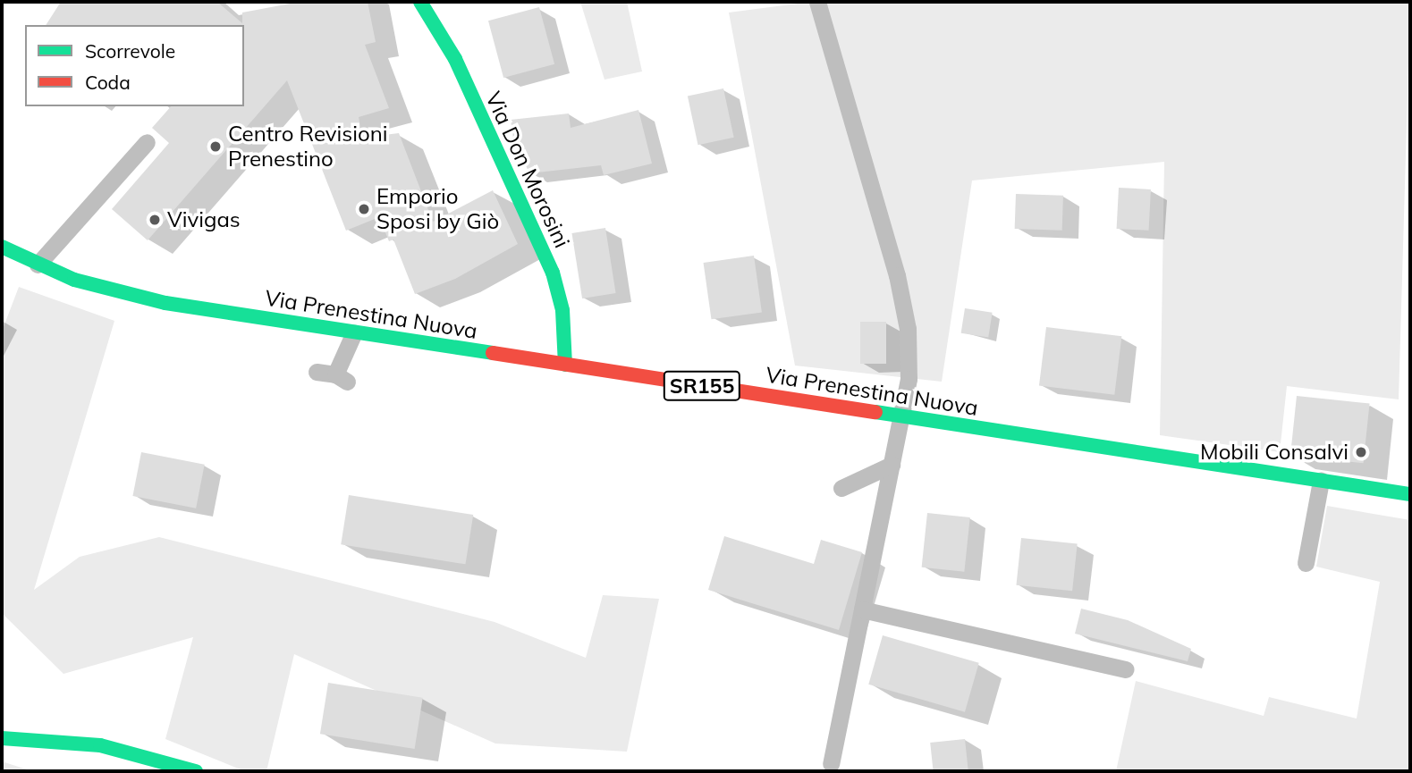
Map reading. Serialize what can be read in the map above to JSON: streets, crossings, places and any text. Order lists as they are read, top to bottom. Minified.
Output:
{"streets":{"main road":["Via Don Morosini","Via Prenestina Nuova","SR155"]},"crossings":[["Via Don Morosini","Via Prenestina Nuova"]],"places":["Centro Revisioni Prenestino","Emporio Sposi by Giò","Vivigas","Mobili Consalvi"],"legend":["Scorrevole","Coda"]}
